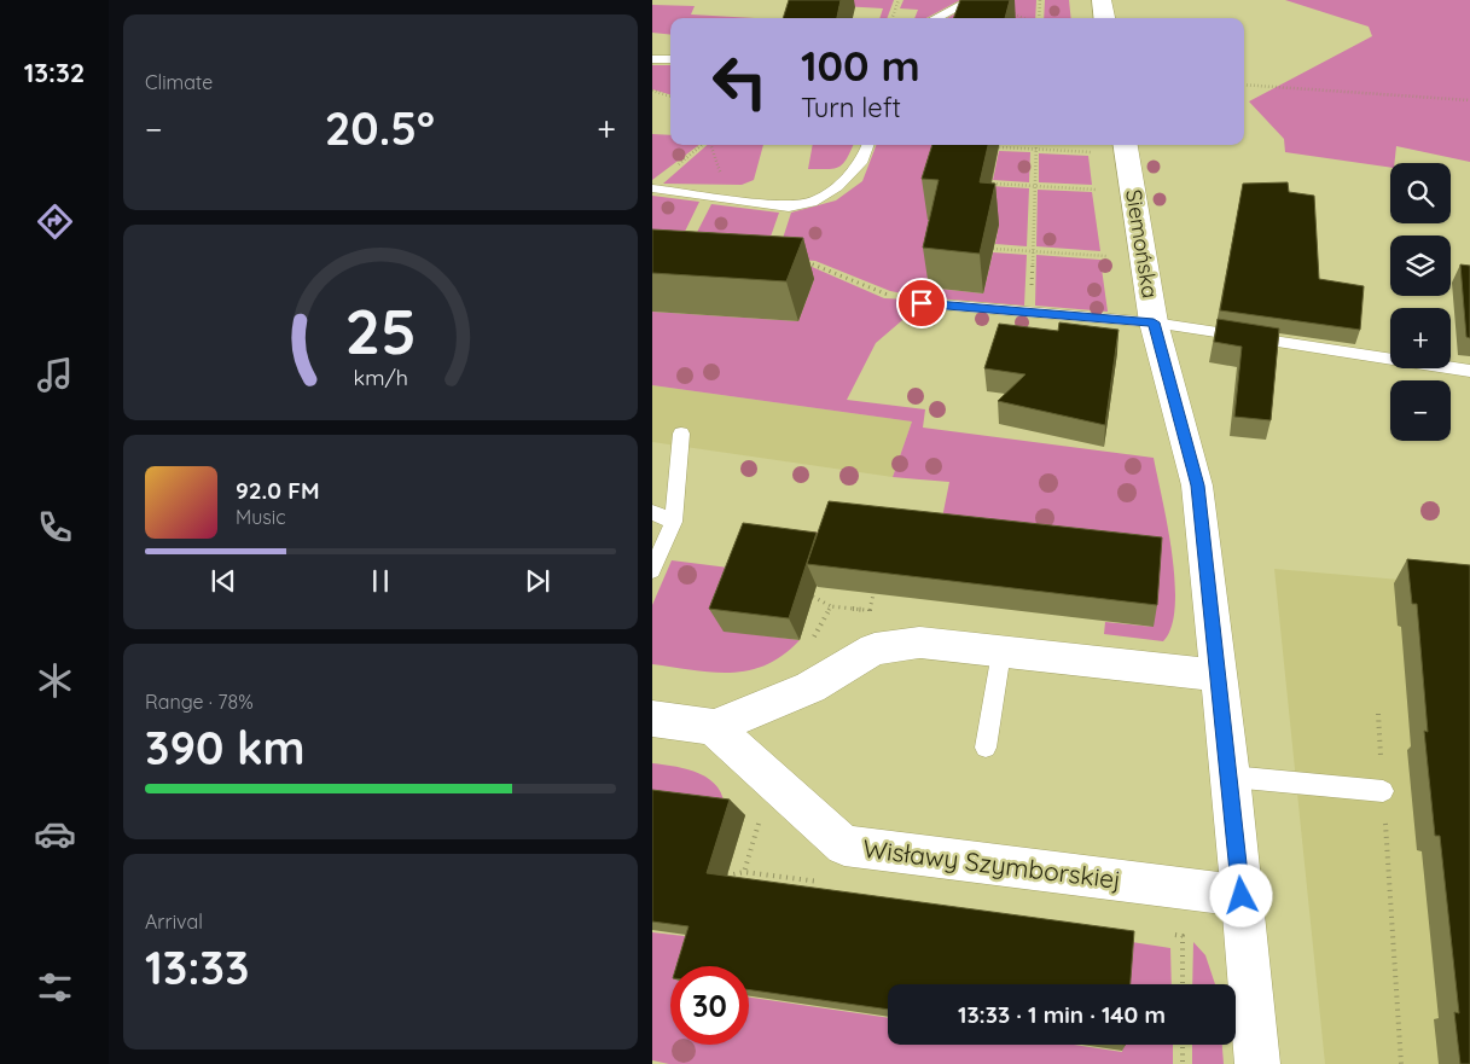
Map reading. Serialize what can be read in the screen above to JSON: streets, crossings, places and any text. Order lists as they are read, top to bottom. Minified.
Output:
{"streets":{"street":["Siemońska","Wisławy Szymborskiej"]},"crossings":[["Siemońska","Wisławy Szymborskiej"]],"page":{"tabs":"13:32","tile":["Climate",["Range · 78%","390 km"],["Arrival","13:33"]],"turn":["100 m","Turn left"],"heat":["−","20.5°","+"],"map_buttons":["+","−"],"song":["92.0 FM","Music"],"limit":"30","trip":"13:33 · 1 min · 140 m","gauge":["25","km/h"]}}
